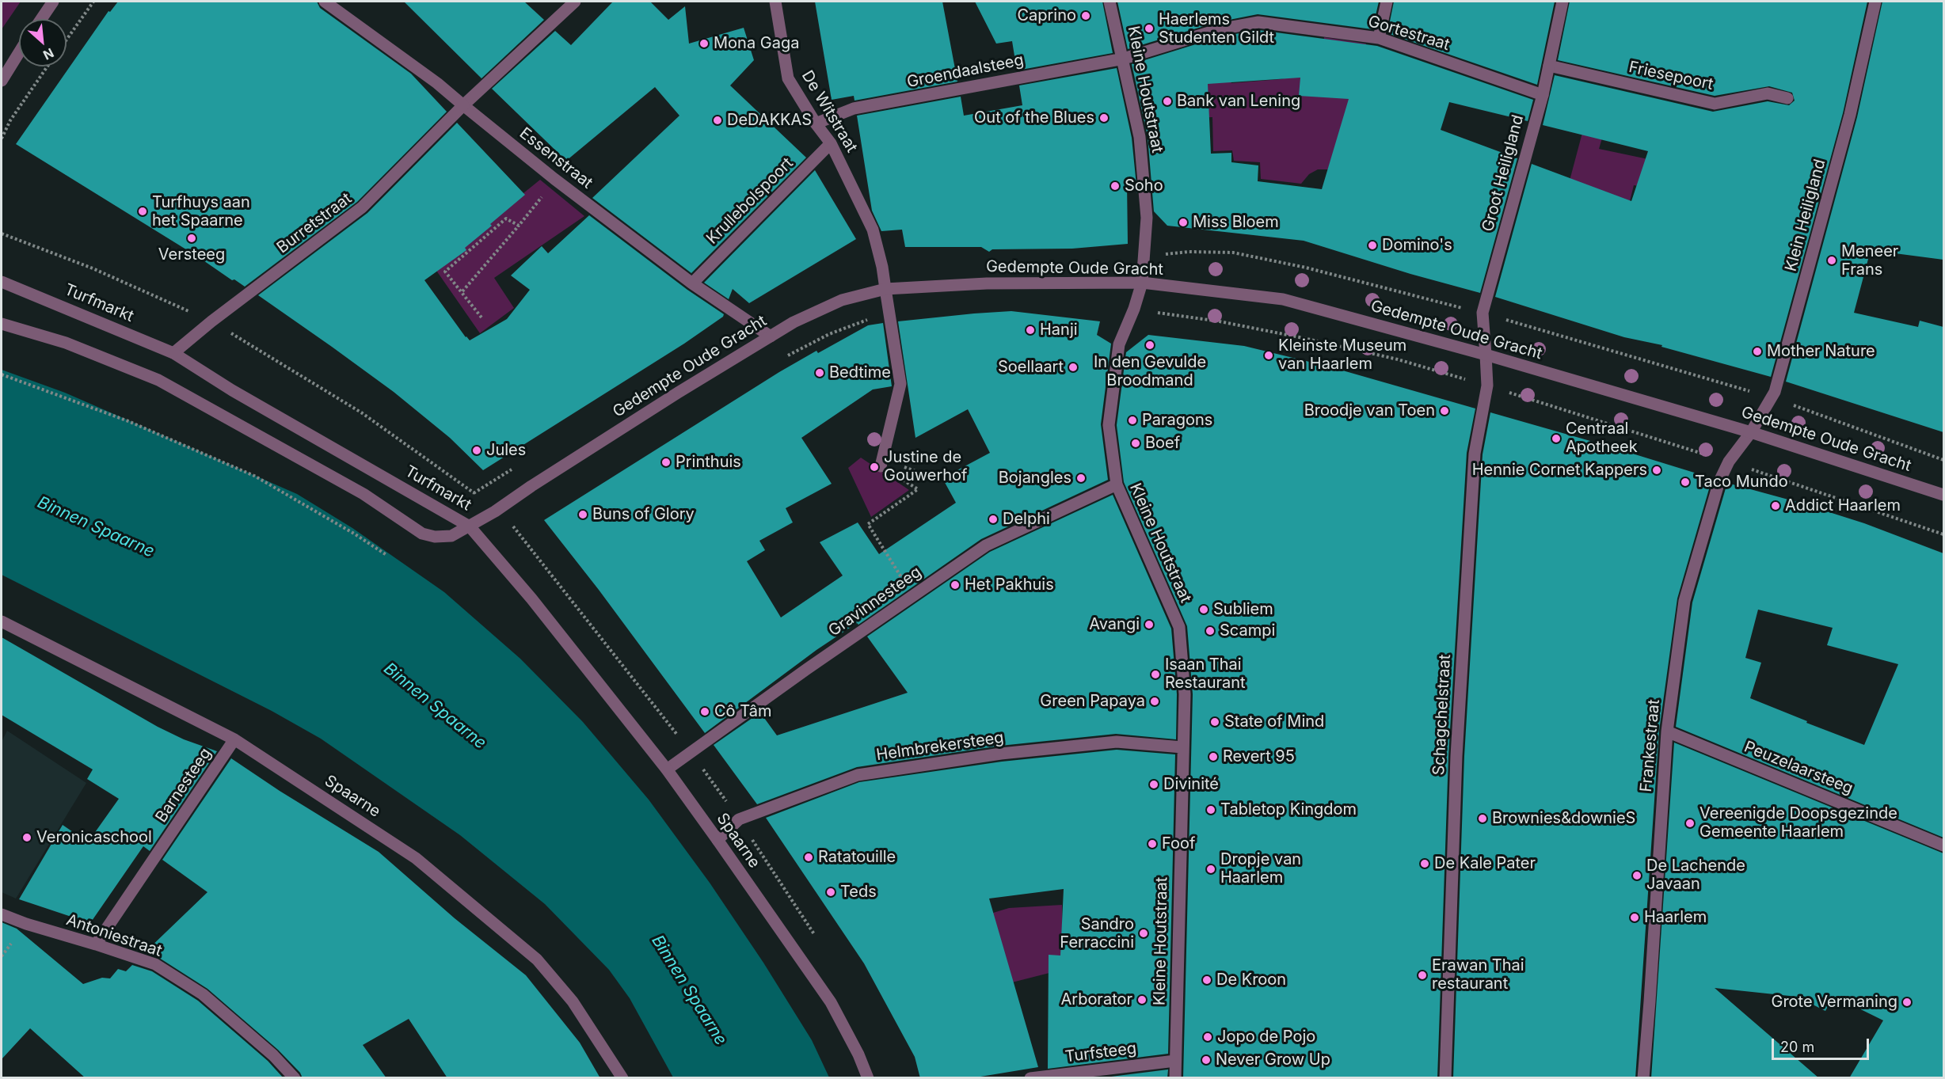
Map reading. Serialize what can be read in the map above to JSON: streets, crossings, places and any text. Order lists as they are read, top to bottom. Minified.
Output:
{"streets":{"street":["Gortestraat","Groendaalsteeg","Friesepoort","Kleine Houtstraat","De Witstraat","Essenstraat","Groot Heiligland","Krullebolspoort","Klein Heiligland","Burretstraat","Gedempte Oude Gracht","Turfmarkt","Gravinnesteeg","Schagchelstraat","Frankestraat","Helmbrekersteeg","Peuzelaarsteeg","Barnesteeg","Spaarne","Antoniestraat","Turfsteeg"]},"crossings":[["Gortestraat","Groendaalsteeg"],["Gortestraat","Kleine Houtstraat"],["Gortestraat","Groot Heiligland"],["Groendaalsteeg","Kleine Houtstraat"],["Groendaalsteeg","De Witstraat"],["Friesepoort","Groot Heiligland"],["Kleine Houtstraat","Gedempte Oude Gracht"],["Kleine Houtstraat","Gravinnesteeg"],["Kleine Houtstraat","Helmbrekersteeg"],["Kleine Houtstraat","Turfsteeg"],["De Witstraat","Krullebolspoort"],["De Witstraat","Gedempte Oude Gracht"],["Essenstraat","Krullebolspoort"],["Essenstraat","Burretstraat"],["Essenstraat","Gedempte Oude Gracht"],["Groot Heiligland","Gedempte Oude Gracht"],["Groot Heiligland","Schagchelstraat"],["Klein Heiligland","Gedempte Oude Gracht"],["Klein Heiligland","Frankestraat"],["Burretstraat","Turfmarkt"],["Gedempte Oude Gracht","Turfmarkt"],["Gedempte Oude Gracht","Schagchelstraat"],["Gedempte Oude Gracht","Frankestraat"],["Gedempte Oude Gracht","Spaarne"],["Turfmarkt","Spaarne"],["Gravinnesteeg","Spaarne"],["Frankestraat","Peuzelaarsteeg"],["Helmbrekersteeg","Spaarne"],["Barnesteeg","Spaarne"],["Barnesteeg","Antoniestraat"]],"water":["Binnen Spaarne"],"places":["Caprino","Haerlems Studenten Gildt","Mona Gaga","Bank van Lening","Out of the Blues","DeDAKKAS","Soho","Turfhuys aan het Spaarne","Miss Bloem","Versteeg","Domino's","Meneer Frans","Hanji","In den Gevulde Broodmand","Mother Nature","Kleinste Museum van Haarlem","Soellaart","Bedtime","Broodje van Toen","Paragons","Centraal Apotheek","Boef","Jules","Printhuis","Justine de Gouwerhof","Hennie Cornet Kappers","Bojangles","Taco Mundo","Addict Haarlem","Buns of Glory","Delphi","Het Pakhuis","Subliem","Avangi","Scampi","Isaan Thai Restaurant","Green Papaya","Cô Tâm","State of Mind","Revert 95","Divinité","Tabletop Kingdom","Brownies&downieS","Vereenigde Doopsgezinde Gemeente Haarlem","Veronicaschool","Foof","Ratatouille","De Kale Pater","Dropje van Haarlem","De Lachende Javaan","Teds","Haarlem","Sandro Ferraccini","Erawan Thai restaurant","De Kroon","Arborator","Grote Vermaning","Jopo de Pojo","Never Grow Up"],"scale_bar":"20 m","north":"bottom right"}
